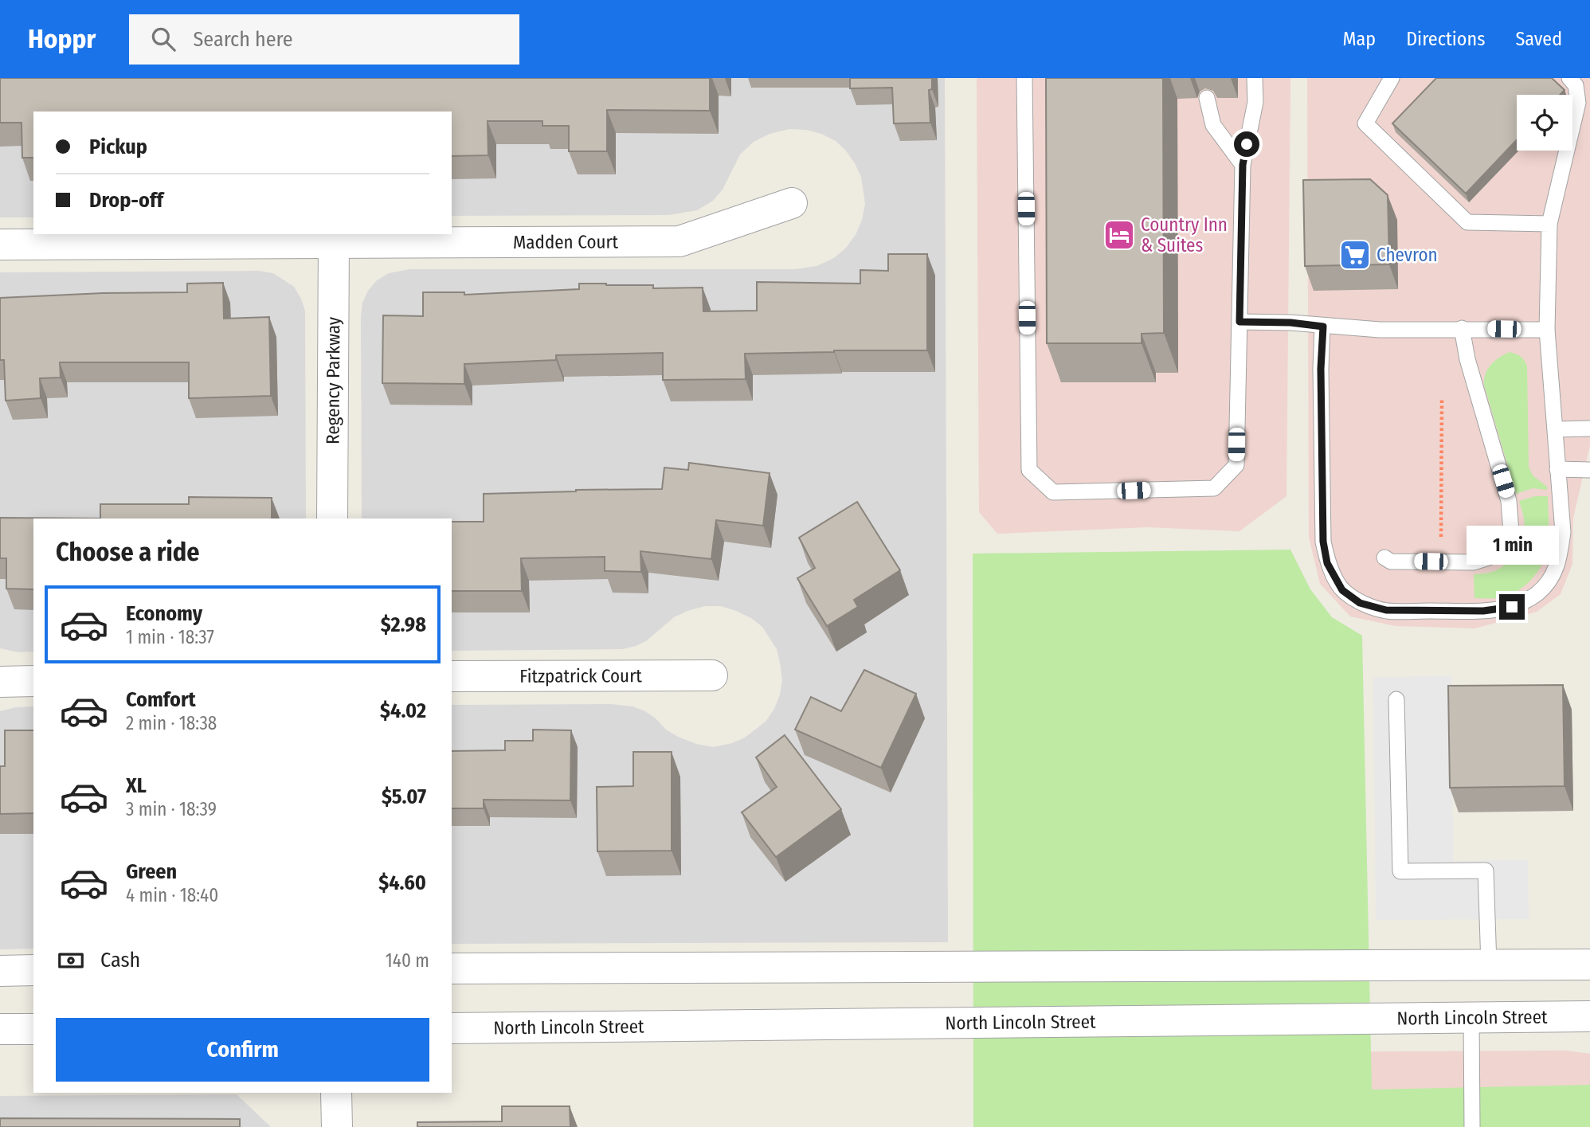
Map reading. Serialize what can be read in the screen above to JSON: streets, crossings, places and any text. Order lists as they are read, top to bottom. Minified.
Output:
{"streets":{"street":["Madden Court","Regency Parkway","Fitzpatrick Court","North Lincoln Street"]},"crossings":[["Madden Court","Regency Parkway"]],"places":{"hotel":["Country Inn & Suites"],"supermarket":["Chevron"]},"page":{"header":"Hoppr","search":"Search here","nav":["Map","Directions","Saved"],"banner":["Pickup","Drop-off"],"heading":"Choose a ride","bubble":"1 min","list":[{"name":"Economy","note":"1 min · 18:37","value":"$2.98"},{"name":"Comfort","note":"2 min · 18:38","value":"$4.02"},{"name":"XL","note":"3 min · 18:39","value":"$5.07"},{"name":"Green","note":"4 min · 18:40","value":"$4.60"}],"pay":["Cash","140 m"],"buttons":"Confirm"}}
